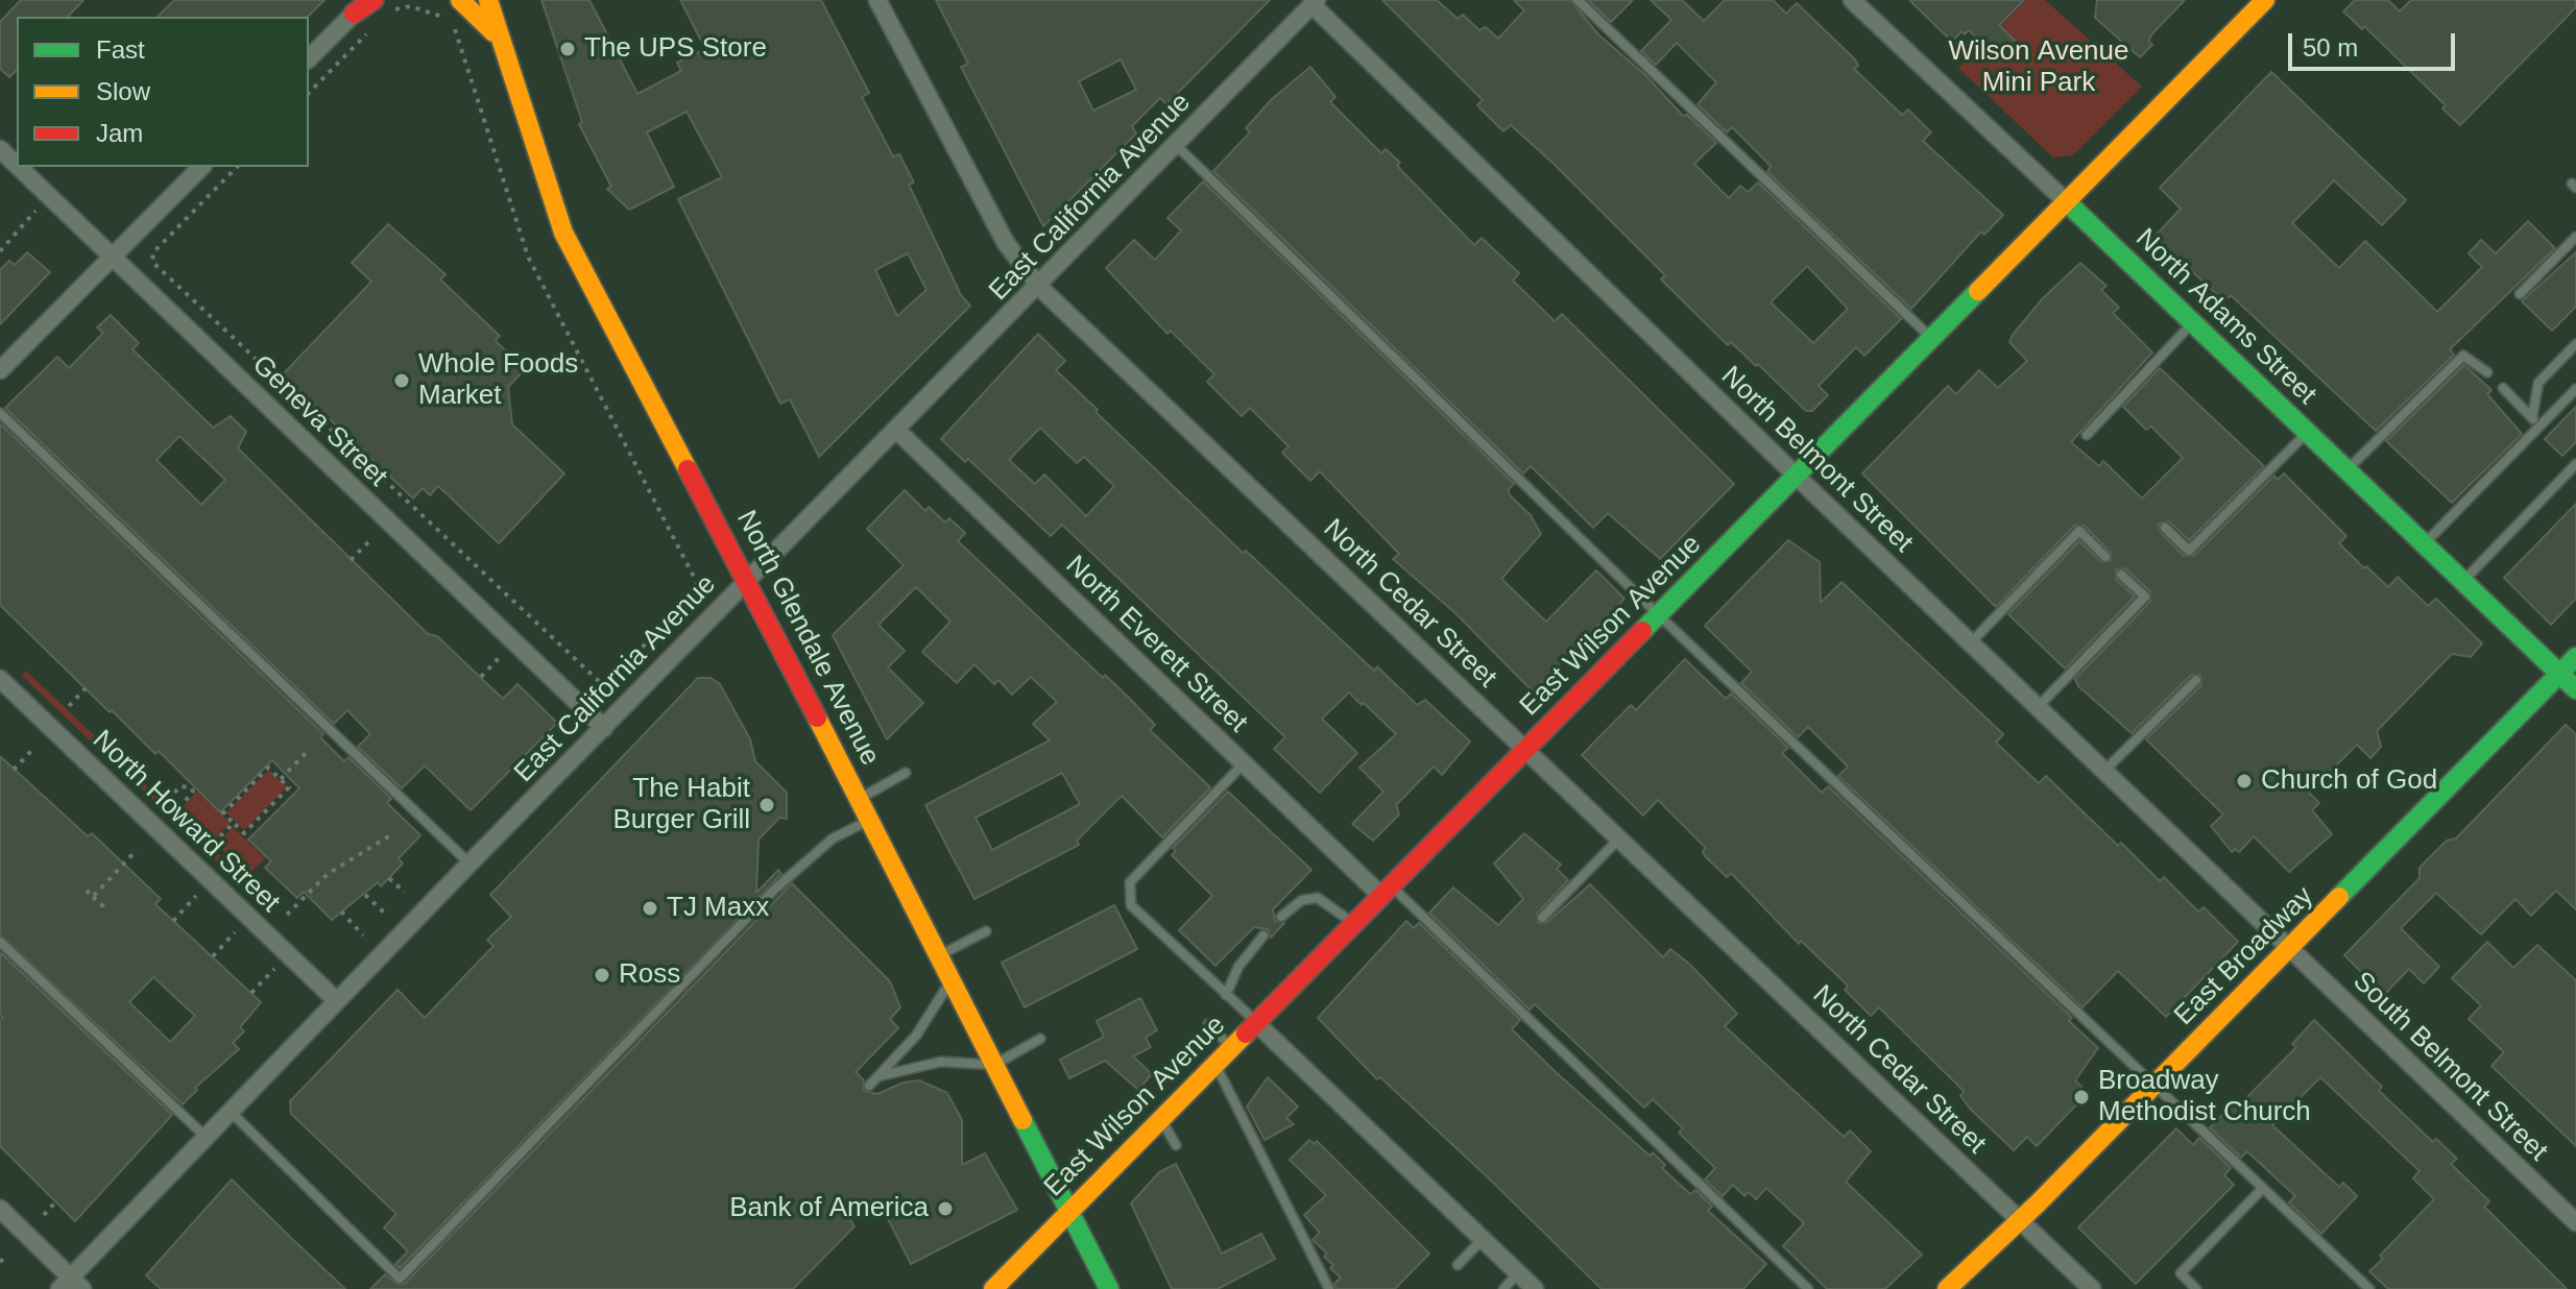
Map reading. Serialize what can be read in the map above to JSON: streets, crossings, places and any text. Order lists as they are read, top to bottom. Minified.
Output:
{"streets":{"street":["East California Avenue","North Adams Street","Geneva Street","North Belmont Street","North Cedar Street","East Wilson Avenue","North Glendale Avenue","North Everett Street","North Howard Street","East Broadway","South Belmont Street"]},"crossings":[["East California Avenue","Geneva Street"],["East California Avenue","North Belmont Street"],["East California Avenue","North Cedar Street"],["East California Avenue","North Glendale Avenue"],["East California Avenue","North Everett Street"],["East California Avenue","North Howard Street"],["North Adams Street","East Wilson Avenue"],["North Adams Street","East Broadway"],["North Belmont Street","East Wilson Avenue"],["North Belmont Street","East Broadway"],["North Belmont Street","South Belmont Street"],["North Cedar Street","East Wilson Avenue"],["North Cedar Street","East Broadway"],["East Wilson Avenue","North Glendale Avenue"],["East Wilson Avenue","North Everett Street"],["East Broadway","South Belmont Street"]],"parks":["Wilson Avenue Mini Park"],"places":["The UPS Store","Whole Foods Market","Church of God","The Habit Burger Grill","TJ Maxx","Ross","Broadway Methodist Church","Bank of America"],"legend":["Fast","Slow","Jam"],"scale_bar":"50 m"}
